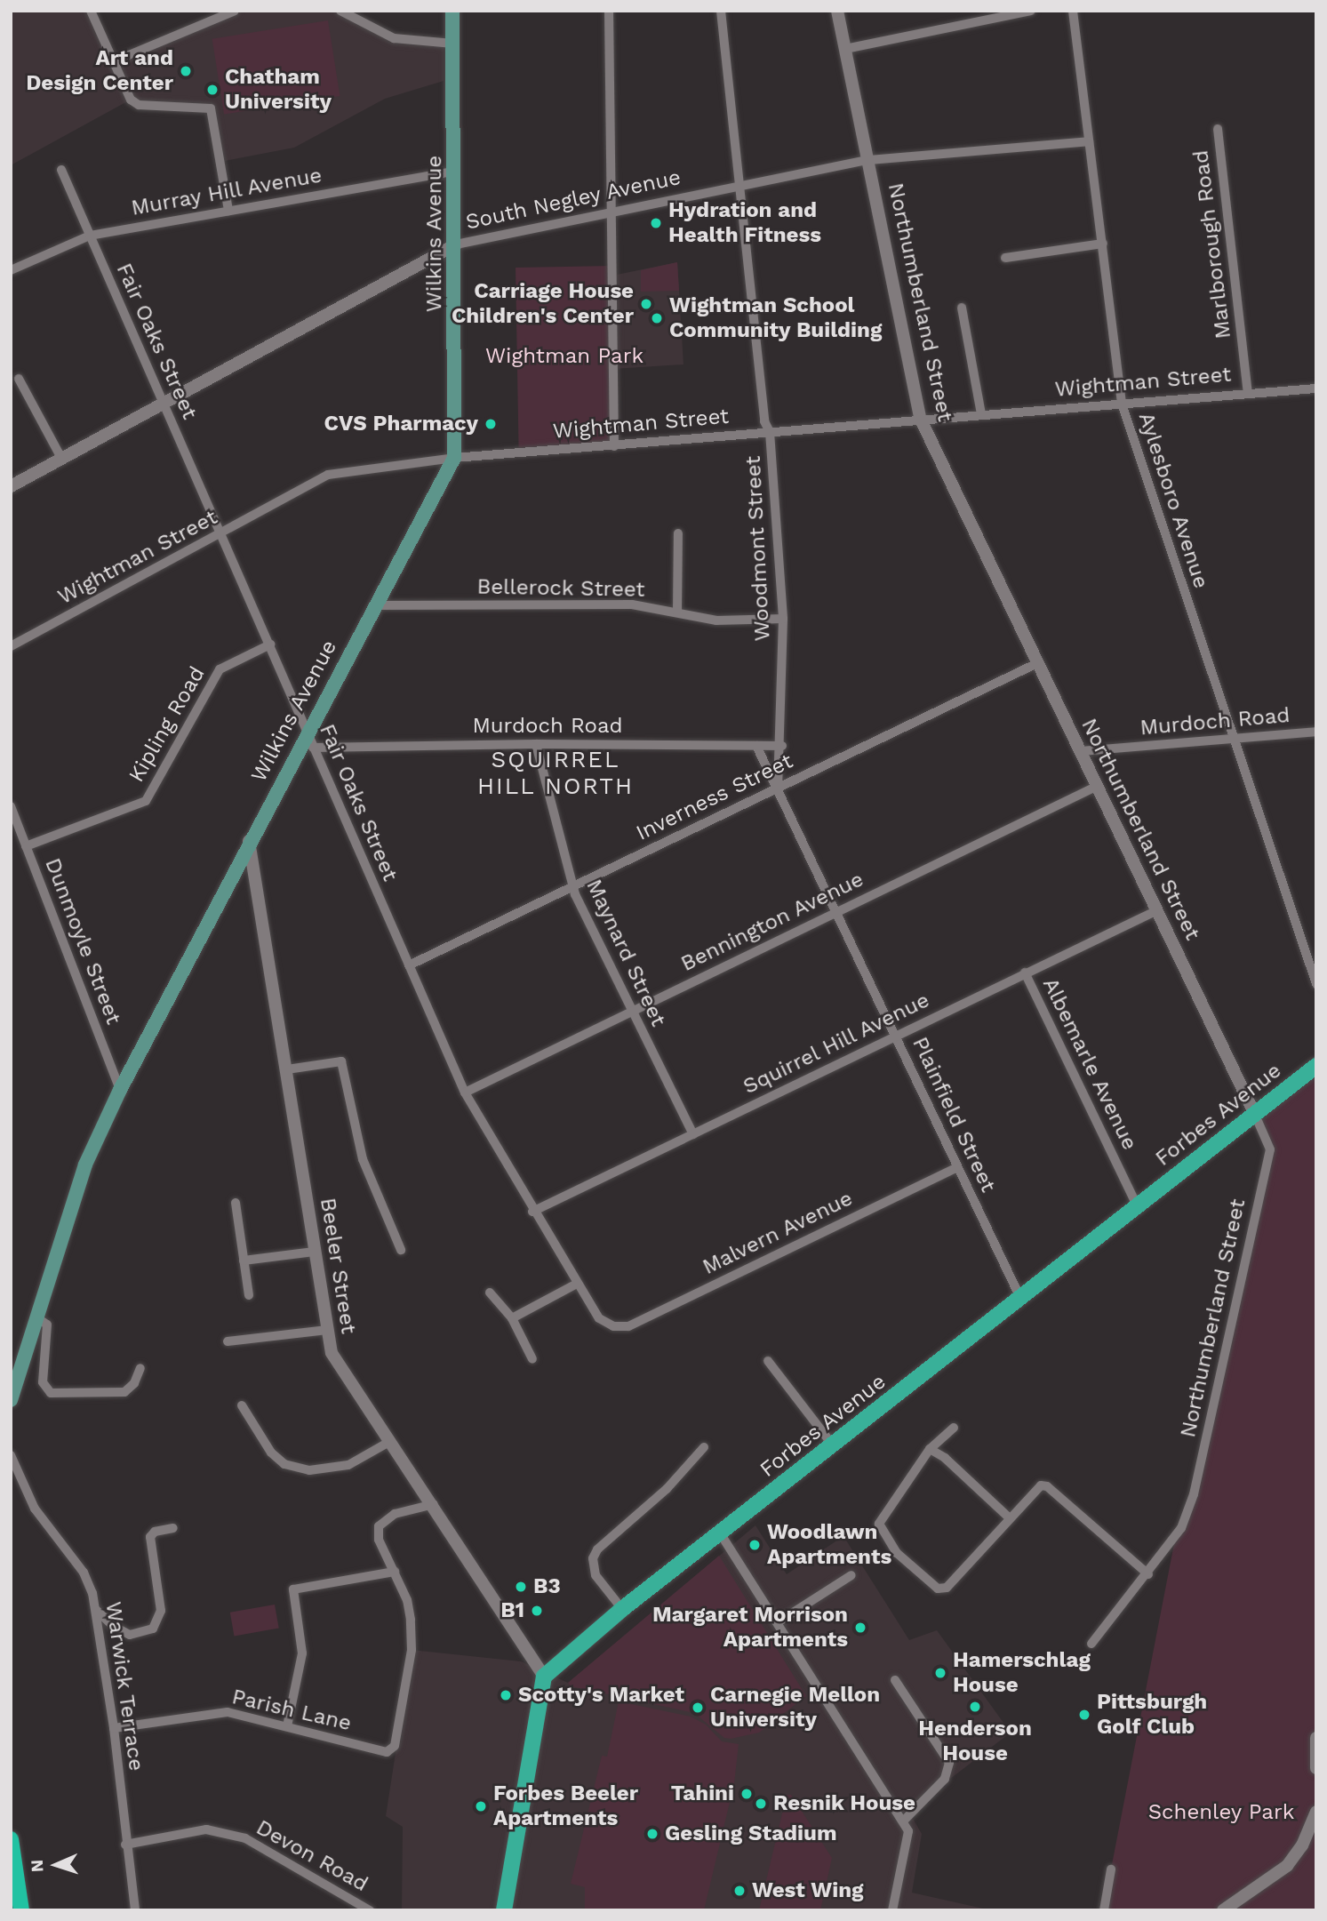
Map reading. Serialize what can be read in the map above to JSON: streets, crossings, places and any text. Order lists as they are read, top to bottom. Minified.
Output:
{"streets":{"main road":["Wilkins Avenue","Forbes Avenue"],"street":["Murray Hill Avenue","South Negley Avenue","Marlborough Road","Northumberland Street","Fair Oaks Street","Wightman Street","Aylesboro Avenue","Woodmont Street","Bellerock Street","Murdoch Road","Kipling Road","Inverness Street","Bennington Avenue","Dunmoyle Street","Maynard Street","Squirrel Hill Avenue","Albemarle Avenue","Plainfield Street","Malvern Avenue","Beeler Street","Warwick Terrace","Parish Lane","Devon Road"]},"crossings":[["Murray Hill Avenue","Wilkins Avenue"],["Murray Hill Avenue","Fair Oaks Street"],["South Negley Avenue","Wilkins Avenue"],["South Negley Avenue","Northumberland Street"],["South Negley Avenue","Fair Oaks Street"],["South Negley Avenue","Aylesboro Avenue"],["South Negley Avenue","Woodmont Street"],["Wilkins Avenue","Fair Oaks Street"],["Wilkins Avenue","Wightman Street"],["Wilkins Avenue","Bellerock Street"],["Wilkins Avenue","Dunmoyle Street"],["Wilkins Avenue","Beeler Street"],["Marlborough Road","Wightman Street"],["Northumberland Street","Wightman Street"],["Northumberland Street","Murdoch Road"],["Northumberland Street","Inverness Street"],["Northumberland Street","Bennington Avenue"],["Northumberland Street","Squirrel Hill Avenue"],["Northumberland Street","Forbes Avenue"],["Fair Oaks Street","Wightman Street"],["Fair Oaks Street","Murdoch Road"],["Fair Oaks Street","Kipling Road"],["Fair Oaks Street","Inverness Street"],["Fair Oaks Street","Bennington Avenue"],["Fair Oaks Street","Squirrel Hill Avenue"],["Fair Oaks Street","Malvern Avenue"],["Wightman Street","Aylesboro Avenue"],["Wightman Street","Woodmont Street"],["Aylesboro Avenue","Murdoch Road"],["Woodmont Street","Bellerock Street"],["Woodmont Street","Murdoch Road"],["Woodmont Street","Inverness Street"],["Woodmont Street","Plainfield Street"],["Murdoch Road","Maynard Street"],["Murdoch Road","Plainfield Street"],["Kipling Road","Dunmoyle Street"],["Inverness Street","Maynard Street"],["Inverness Street","Plainfield Street"],["Bennington Avenue","Maynard Street"],["Bennington Avenue","Plainfield Street"],["Maynard Street","Squirrel Hill Avenue"],["Squirrel Hill Avenue","Albemarle Avenue"],["Squirrel Hill Avenue","Plainfield Street"],["Albemarle Avenue","Forbes Avenue"],["Plainfield Street","Forbes Avenue"],["Plainfield Street","Malvern Avenue"],["Forbes Avenue","Beeler Street"],["Warwick Terrace","Parish Lane"],["Warwick Terrace","Devon Road"]],"districts":["SQUIRREL HILL NORTH"],"parks":["Wightman Park","Schenley Park"],"places":["Art and Design Center","Chatham University","Hydration and Health Fitness","Carriage House Children's Center","Wightman School Community Building","CVS Pharmacy","Woodlawn Apartments","B3","B1","Margaret Morrison Apartments","Hamerschlag House","Scotty's Market","Henderson House","Carnegie Mellon University","Pittsburgh Golf Club","Tahini","Resnik House","Forbes Beeler Apartments","Gesling Stadium","West Wing"],"north":"left"}
